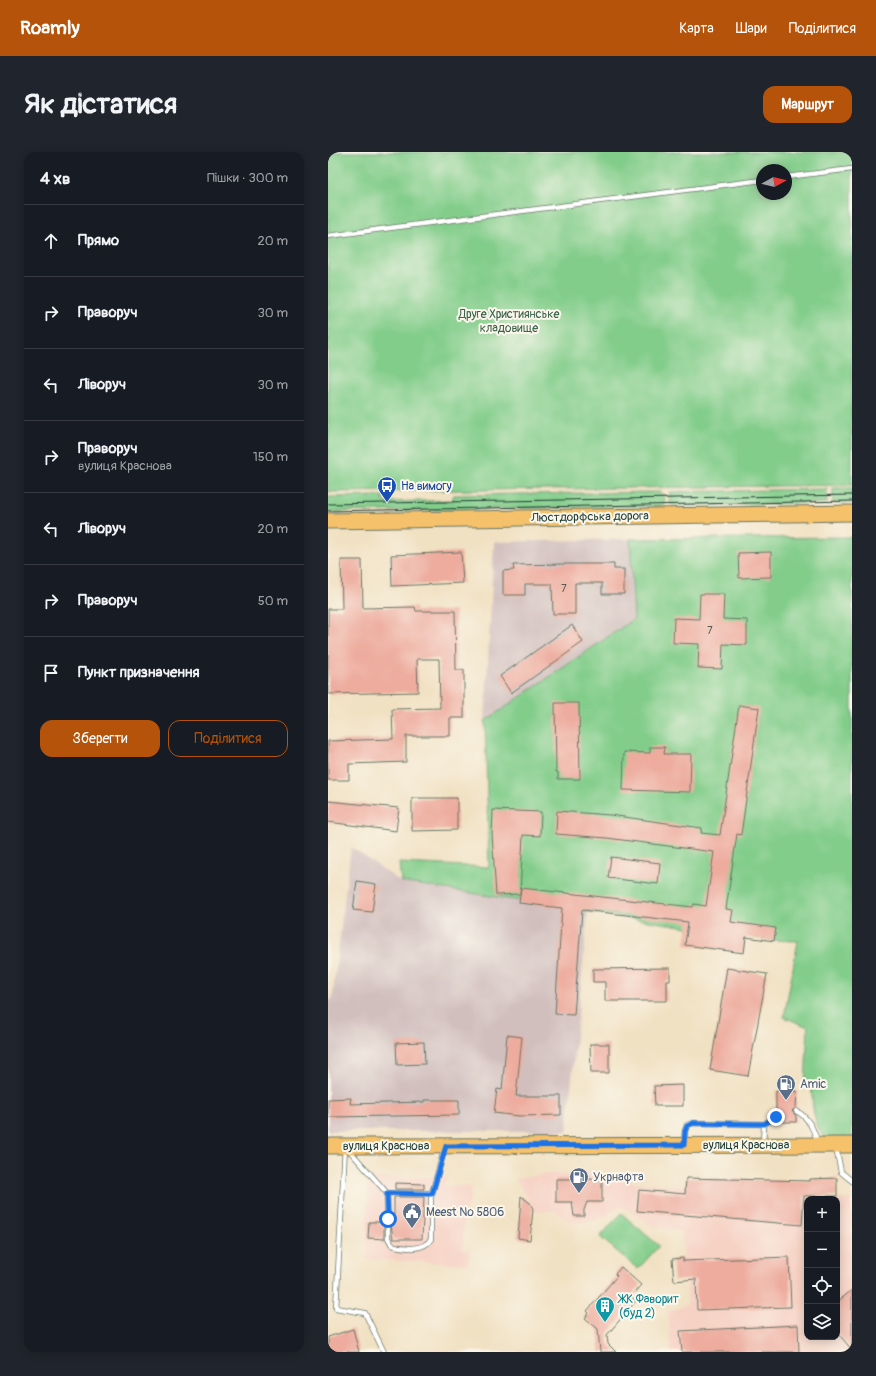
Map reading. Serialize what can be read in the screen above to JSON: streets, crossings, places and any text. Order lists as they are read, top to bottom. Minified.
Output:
{"streets":{"main road":["Люстдорфська дорога","вулиця Краснова"]},"parks":["Друге Християнське кладовище"],"places":{"bus stop":["На вимогу"],"fuel station":["Amic","Укрнафта"],"public building":["Meest № 5806"],"building":["ЖК Фаворит (буд 2)"]},"house_numbers":["7","7"],"north":"right","page":{"header":"Roamly","nav":["Карта","Шари","Поділитися"],"buttons":["Маршрут",["Зберегти","Поділитися"]],"title":"Як дістатися","heading":["4 хв","Пішки · 300 m"],"list":[["Прямо","20 m"],["Праворуч","30 m"],["Ліворуч","30 m"],["Праворуч","вулиця Краснова","150 m"],["Ліворуч","20 m"],["Праворуч","50 m"],"Пункт призначення"],"map_buttons":["+","−"]}}
